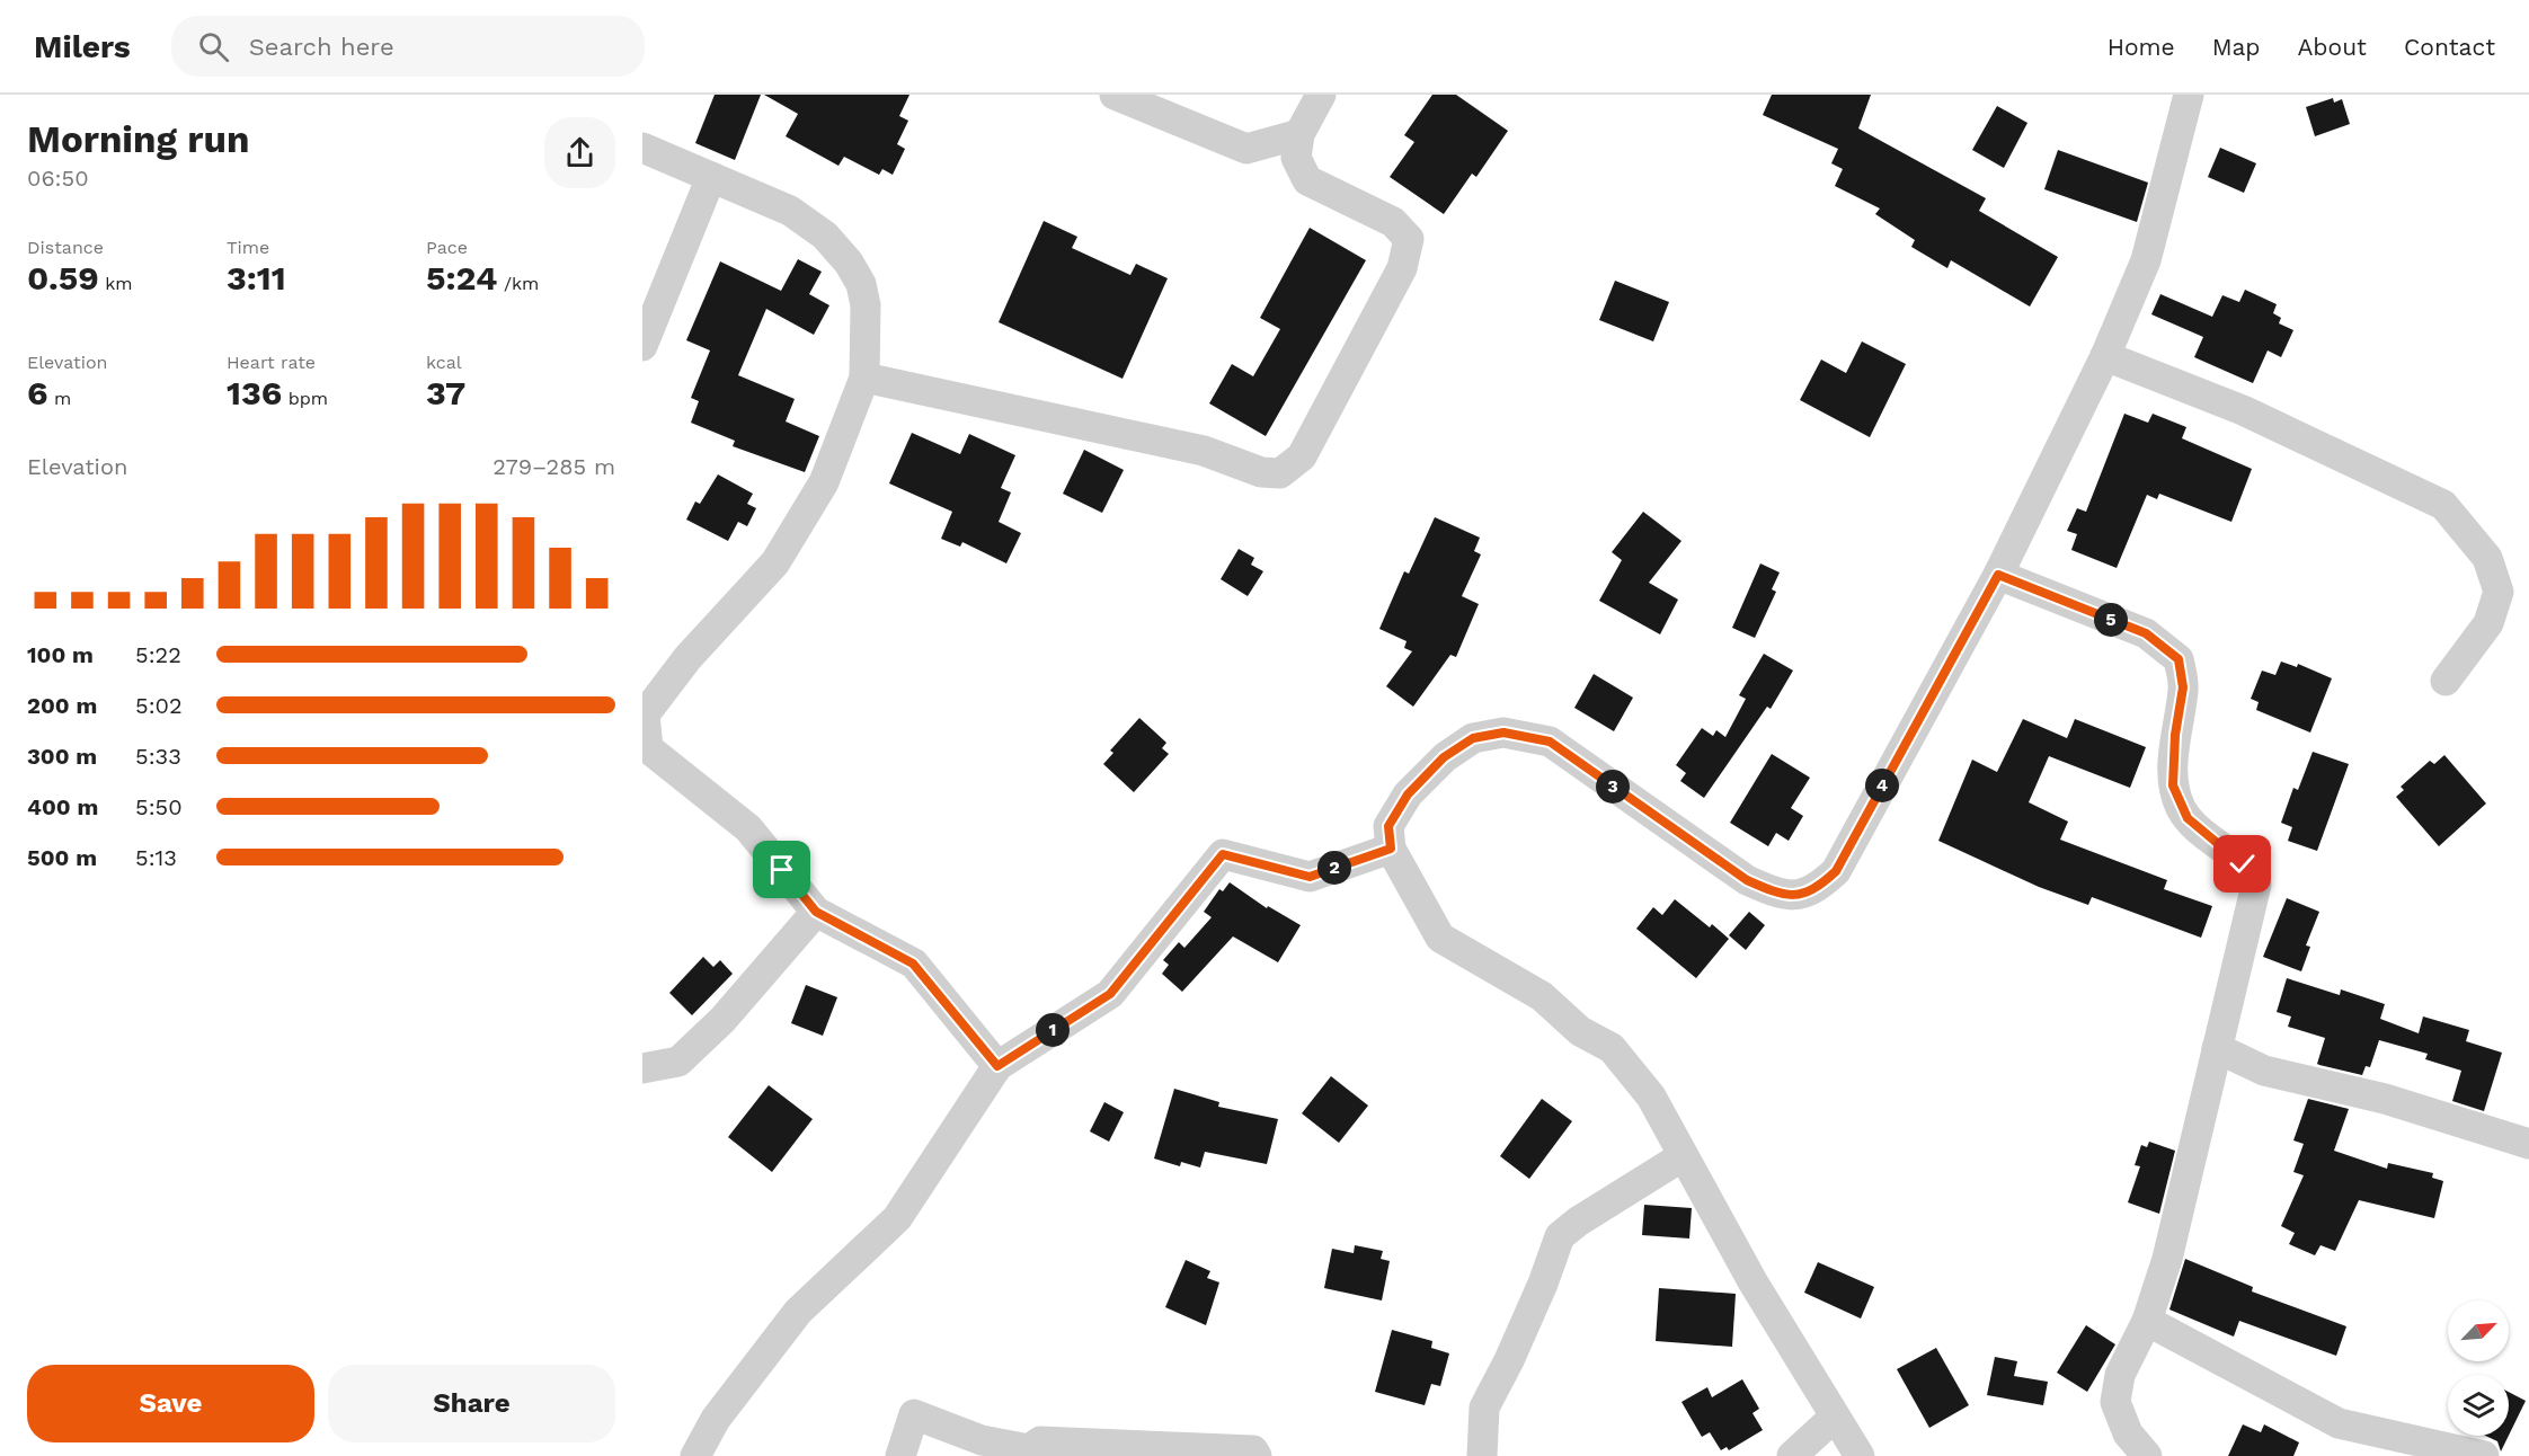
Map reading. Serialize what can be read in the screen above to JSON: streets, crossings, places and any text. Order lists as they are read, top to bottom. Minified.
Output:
{"north":"top right","page":{"header":"Milers","search":"Search here","nav":["Home","Map","About","Contact"],"heading":["Morning run","06:50"],"stats":[["Distance","0.59 km"],["Time","3:11"],["Pace","5:24 /km"],["Elevation","6 m"],["Heart rate","136 bpm"],["kcal","37"]],"chart":["Elevation","279–285 m"],"pins":["5","4","3","2","1"],"list":[{"name":"100 m","note":"5:22"},{"name":"200 m","note":"5:02"},{"name":"300 m","note":"5:33"},{"name":"400 m","note":"5:50"},{"name":"500 m","note":"5:13"}],"buttons":["Save","Share"]}}
